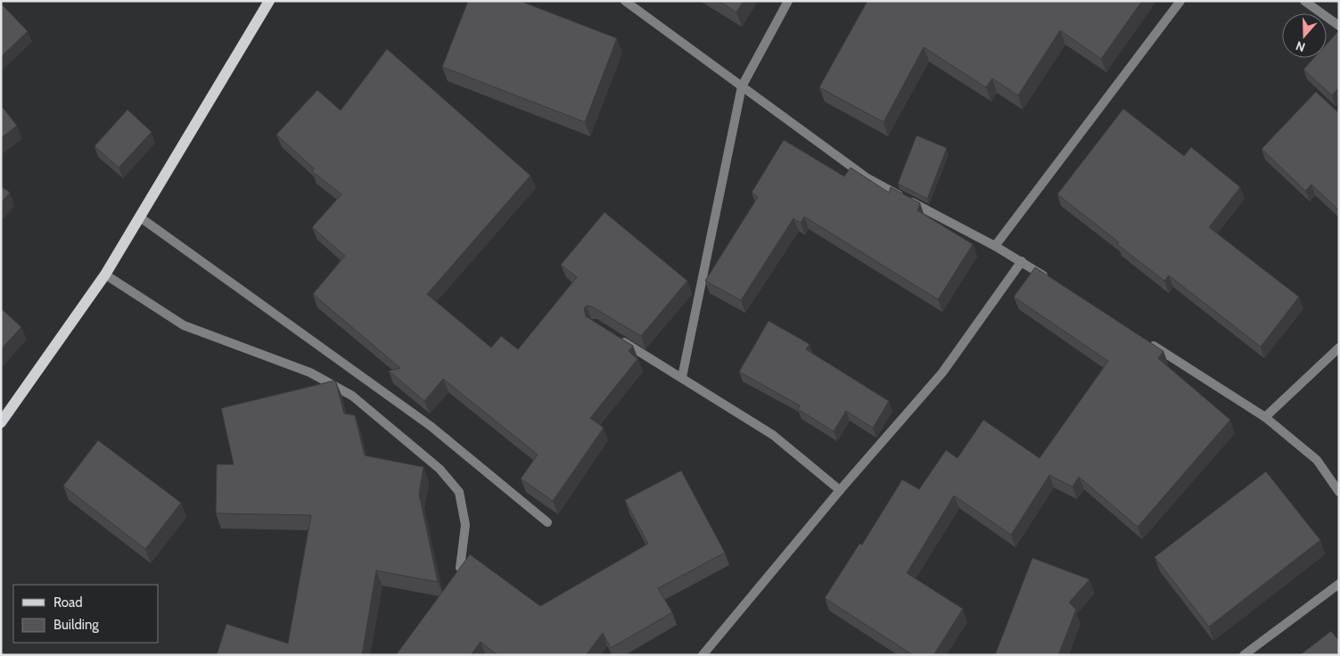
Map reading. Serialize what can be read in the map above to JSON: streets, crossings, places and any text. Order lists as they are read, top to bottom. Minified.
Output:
{"legend":["Road","Building"],"north":"bottom"}
